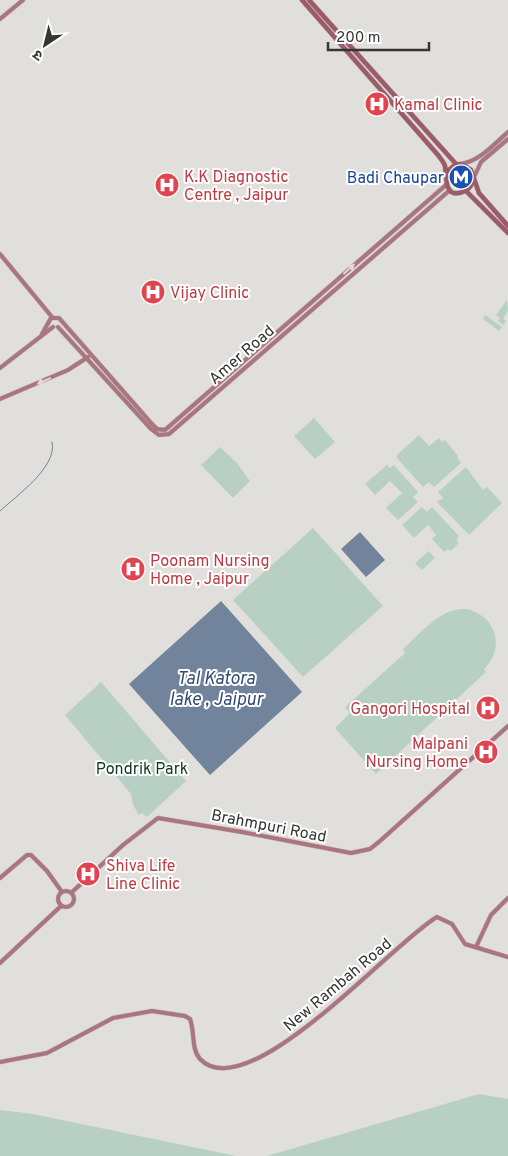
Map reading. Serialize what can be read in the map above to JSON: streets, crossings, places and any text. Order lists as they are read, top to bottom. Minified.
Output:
{"streets":{"street":["Amer Road","Brahmpuri Road","New Rambah Road"]},"one_way":["Amer Road"],"water":["Tal Katora lake , Jaipur"],"parks":["Pondrik Park"],"places":{"hospital":["Kamal Clinic","K.K Diagnostic Centre , Jaipur","Vijay Clinic","Poonam Nursing Home , Jaipur","Gangori Hospital","Malpani Nursing Home","Shiva Life Line Clinic"],"metro station":["Badi Chaupar"]},"scale_bar":"200 m","north":"bottom left"}
